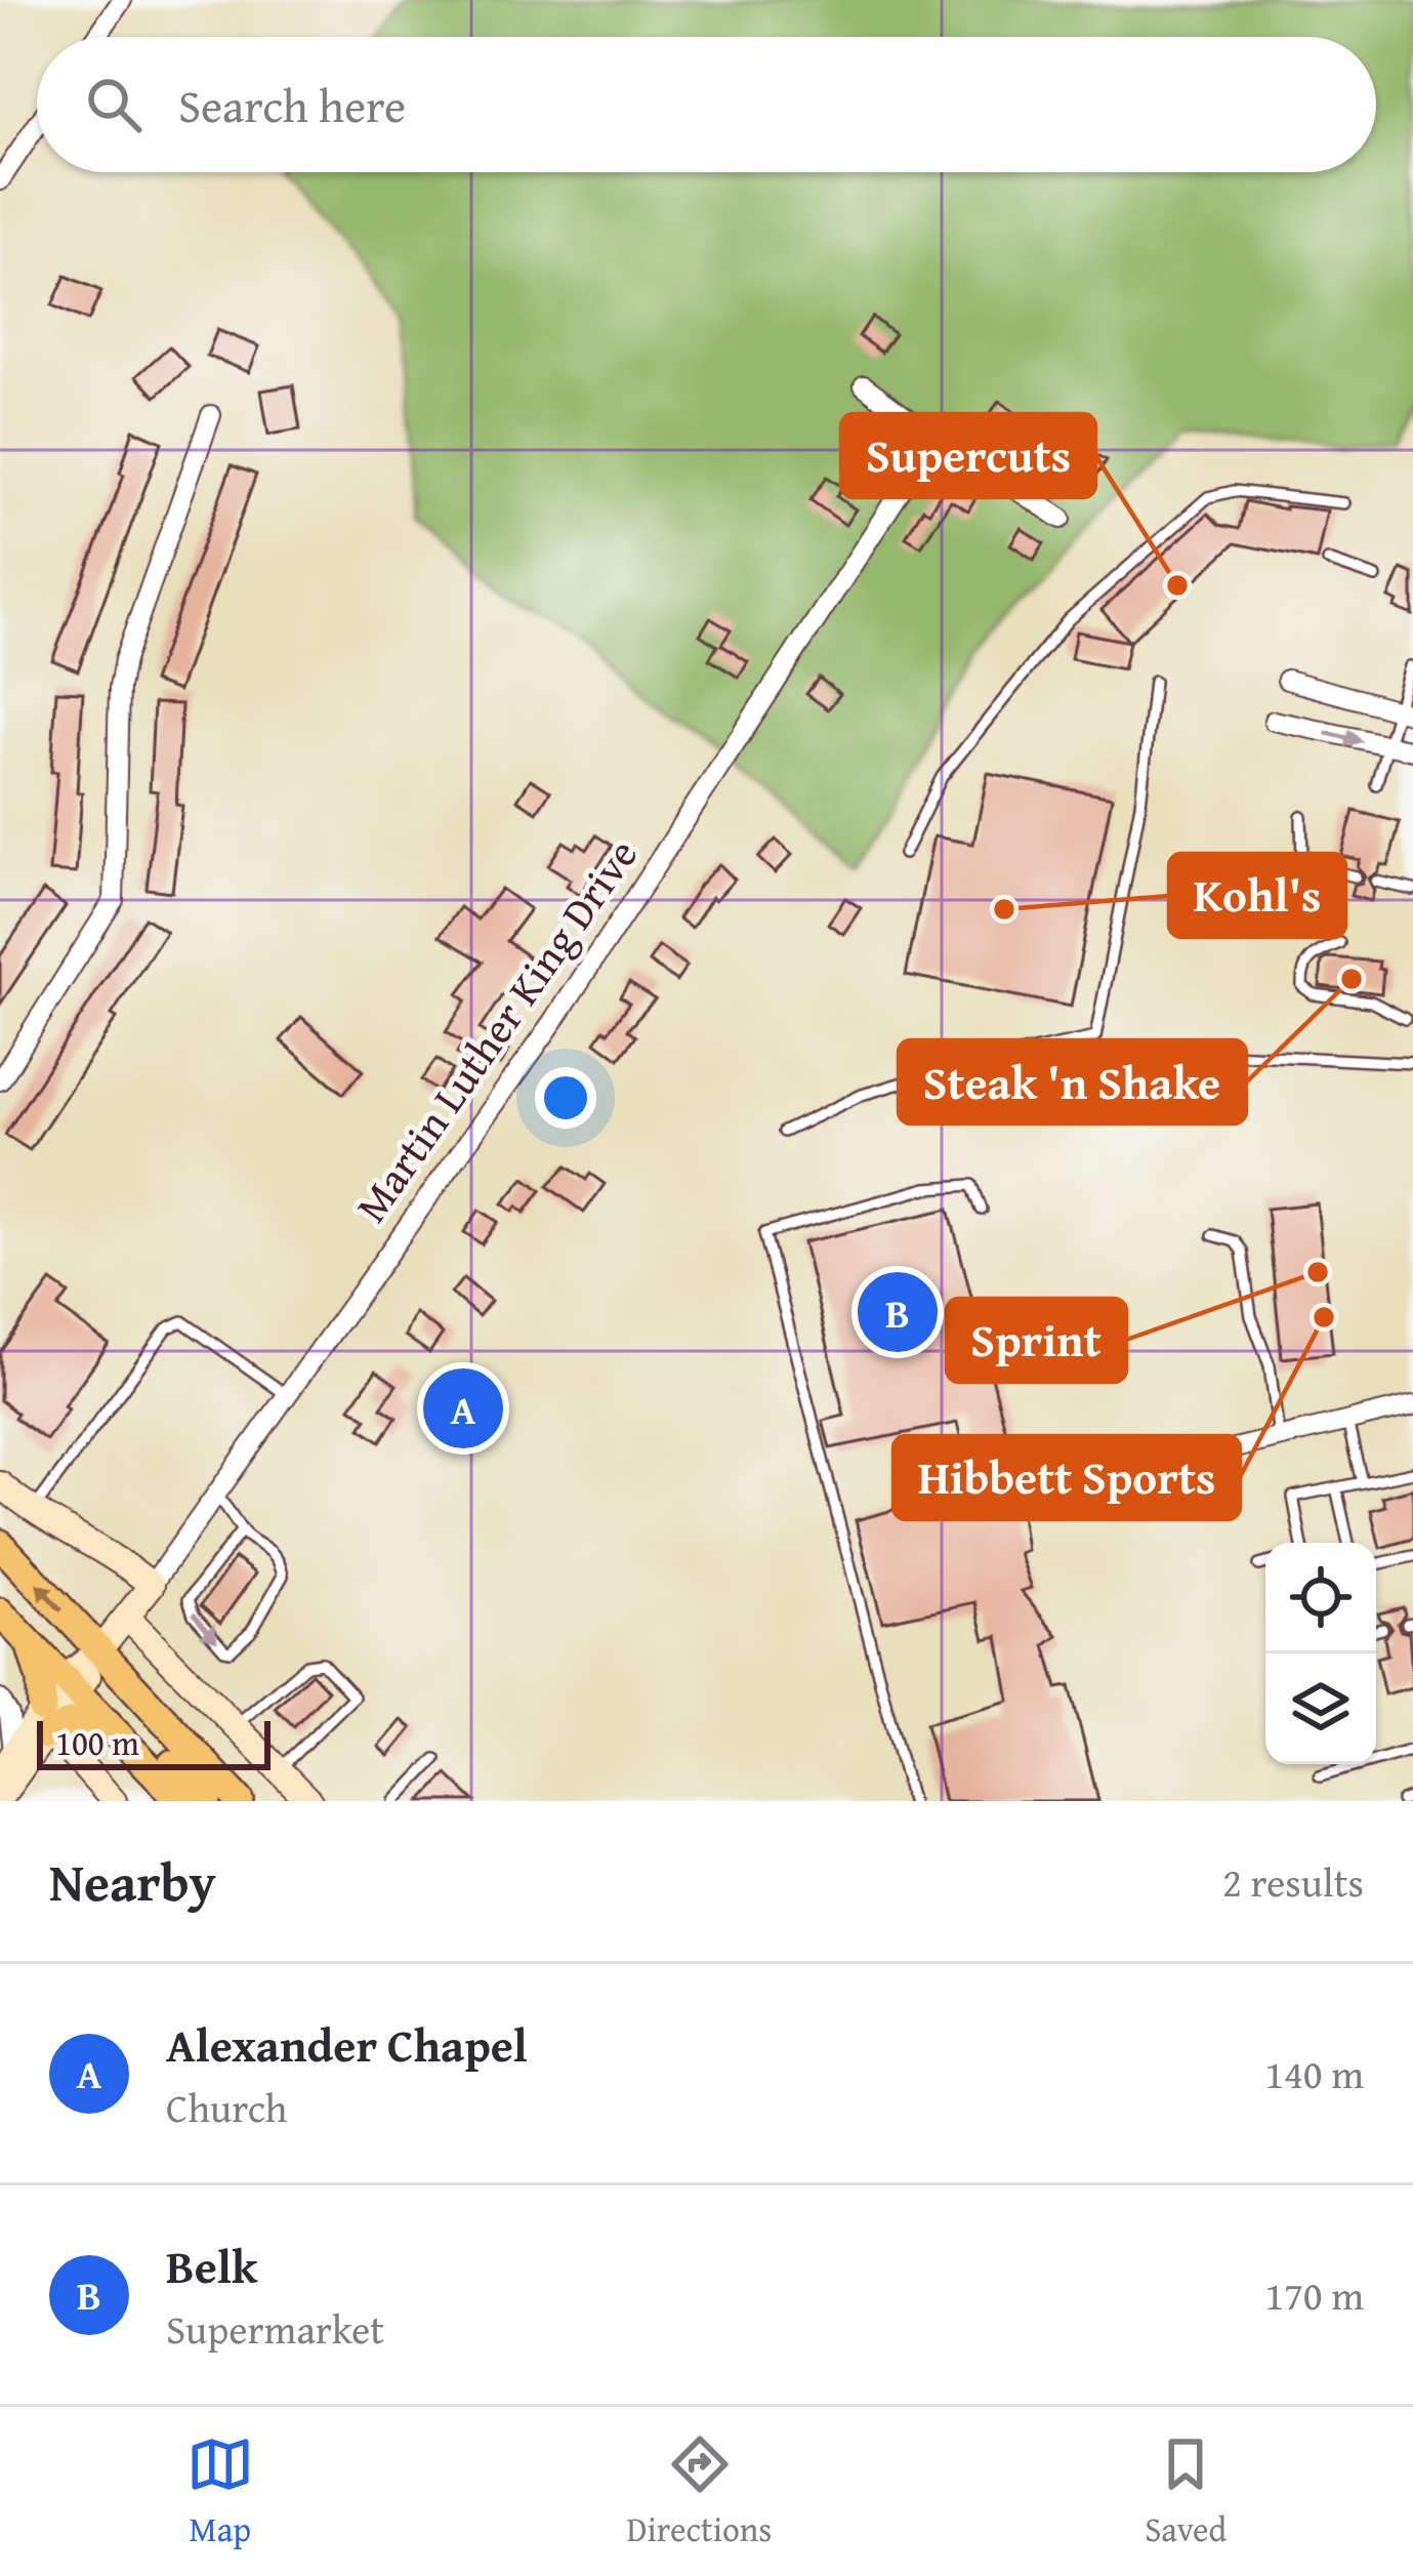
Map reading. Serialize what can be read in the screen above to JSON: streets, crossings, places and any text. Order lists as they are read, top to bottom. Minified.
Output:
{"streets":{"street":["Martin Luther King Drive"]},"places":["Supercuts","Kohl's","Steak 'n Shake","Sprint","Hibbett Sports"],"scale_bar":"100 m","page":{"search":"Search here","pins":["B","A"],"scale":"100 m","heading":["Nearby","2 results"],"list":[{"mark":"A","name":"Alexander Chapel","note":"Church","value":"140 m"},{"mark":"B","name":"Belk","note":"Supermarket","value":"170 m"}],"nav":["Map","Directions","Saved"]}}
